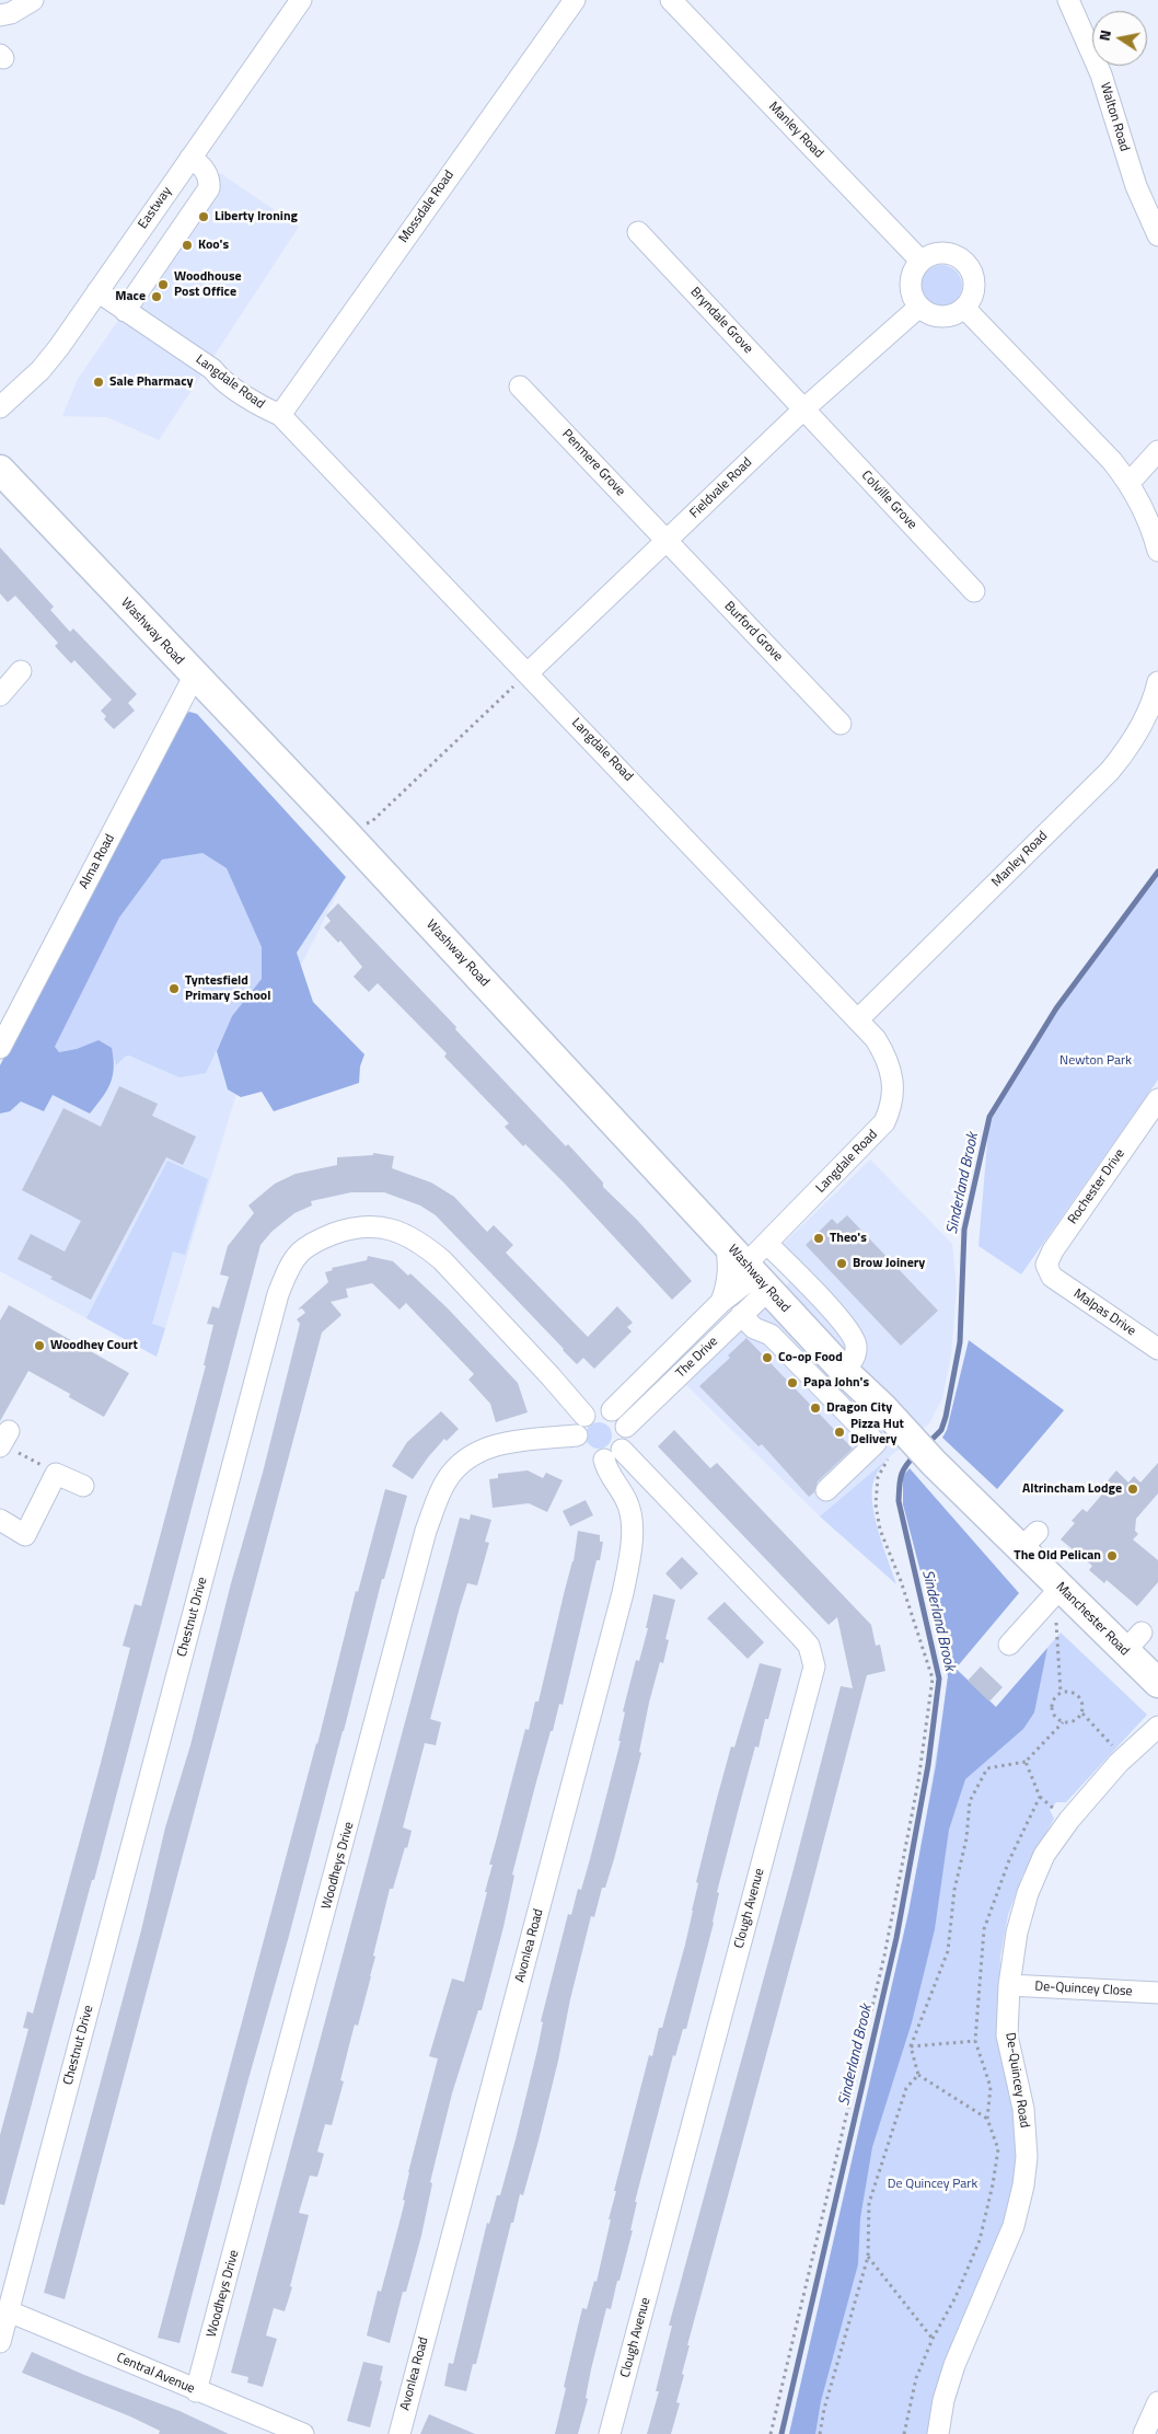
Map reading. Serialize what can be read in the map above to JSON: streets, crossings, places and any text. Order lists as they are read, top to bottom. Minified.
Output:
{"streets":{"highway":["Washway Road","Manchester Road"],"street":["Walton Road","Manley Road","Mossdale Road","Eastway","Bryndale Grove","Langdale Road","Penmere Grove","Fieldvale Road","Colville Grove","Burford Grove","Alma Road","Rochester Drive","Malpas Drive","The Drive","Chestnut Drive","Woodheys Drive","Clough Avenue","Avonlea Road","De-Quincey Close","De-Quincey Road","Central Avenue"]},"crossings":[["Manley Road","Langdale Road"],["Manley Road","Fieldvale Road"],["Mossdale Road","Langdale Road"],["Eastway","Langdale Road"],["Bryndale Grove","Fieldvale Road"],["Bryndale Grove","Colville Grove"],["Langdale Road","Fieldvale Road"],["Langdale Road","Washway Road"],["Langdale Road","The Drive"],["Penmere Grove","Fieldvale Road"],["Penmere Grove","Burford Grove"],["Fieldvale Road","Colville Grove"],["Fieldvale Road","Burford Grove"],["Washway Road","Alma Road"],["Washway Road","The Drive"],["Washway Road","Manchester Road"],["Rochester Drive","Malpas Drive"],["The Drive","Chestnut Drive"],["The Drive","Woodheys Drive"],["The Drive","Clough Avenue"],["The Drive","Avonlea Road"],["Chestnut Drive","Woodheys Drive"],["Chestnut Drive","Clough Avenue"],["Chestnut Drive","Avonlea Road"],["Chestnut Drive","Central Avenue"],["Woodheys Drive","Clough Avenue"],["Woodheys Drive","Avonlea Road"],["Woodheys Drive","Central Avenue"],["Clough Avenue","Avonlea Road"],["De-Quincey Close","De-Quincey Road"]],"water":["Sinderland Brook"],"parks":["Newton Park","De Quincey Park"],"places":["Liberty Ironing","Koo's","Woodhouse Post Office","Mace","Sale Pharmacy","Tyntesfield Primary School","Theo's","Brow Joinery","Woodhey Court","Co-op Food","Papa John's","Dragon City","Pizza Hut Delivery","Altrincham Lodge","The Old Pelican"],"north":"left"}
